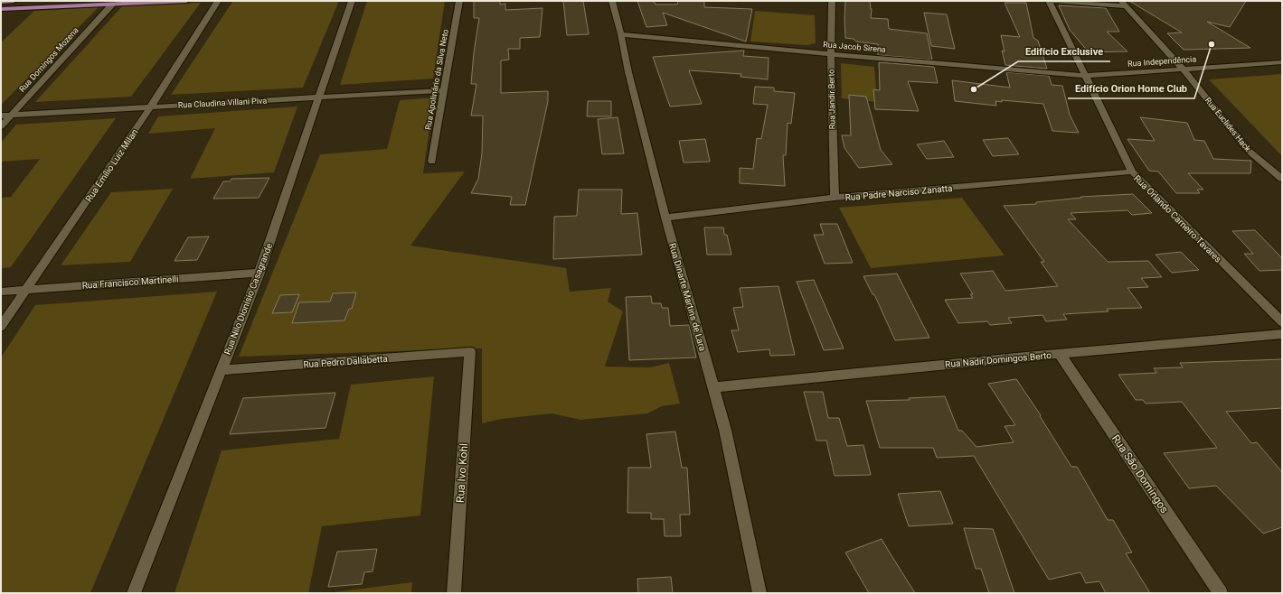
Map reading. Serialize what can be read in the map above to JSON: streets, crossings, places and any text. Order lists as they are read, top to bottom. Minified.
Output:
{"streets":{"street":["Rua Jacob Sirena","Rua Domingos Mozena","Rua Independência","Rua Apolinário da Silva Neto","Rua Jandir Berto","Rua Claudina Villani Piva","Rua Euclides Hack","Rua Emílio Luiz Milan","Rua Padre Narciso Zanatta","Rua Orlando Carneiro Tavares","Rua Francisco Martinelli","Rua Dinarte Martins de Lara","Rua Nilo Dionísio Casagrande","Rua Nadir Domingos Berto","Rua Pedro Dallabetta","Rua Ivo Kohl","Rua São Domingos"]},"crossings":[["Rua Jacob Sirena","Rua Independência"],["Rua Jacob Sirena","Rua Jandir Berto"],["Rua Jacob Sirena","Rua Orlando Carneiro Tavares"],["Rua Jacob Sirena","Rua Dinarte Martins de Lara"],["Rua Domingos Mozena","Rua Claudina Villani Piva"],["Rua Independência","Rua Euclides Hack"],["Rua Independência","Rua Orlando Carneiro Tavares"],["Rua Apolinário da Silva Neto","Rua Claudina Villani Piva"],["Rua Jandir Berto","Rua Padre Narciso Zanatta"],["Rua Claudina Villani Piva","Rua Emílio Luiz Milan"],["Rua Claudina Villani Piva","Rua Nilo Dionísio Casagrande"],["Rua Emílio Luiz Milan","Rua Francisco Martinelli"],["Rua Padre Narciso Zanatta","Rua Orlando Carneiro Tavares"],["Rua Padre Narciso Zanatta","Rua Dinarte Martins de Lara"],["Rua Francisco Martinelli","Rua Nilo Dionísio Casagrande"],["Rua Dinarte Martins de Lara","Rua Nadir Domingos Berto"],["Rua Nilo Dionísio Casagrande","Rua Pedro Dallabetta"],["Rua Nadir Domingos Berto","Rua São Domingos"],["Rua Pedro Dallabetta","Rua Ivo Kohl"]],"places":["Edifício Orion Home Club","Edifício Exclusive"]}
